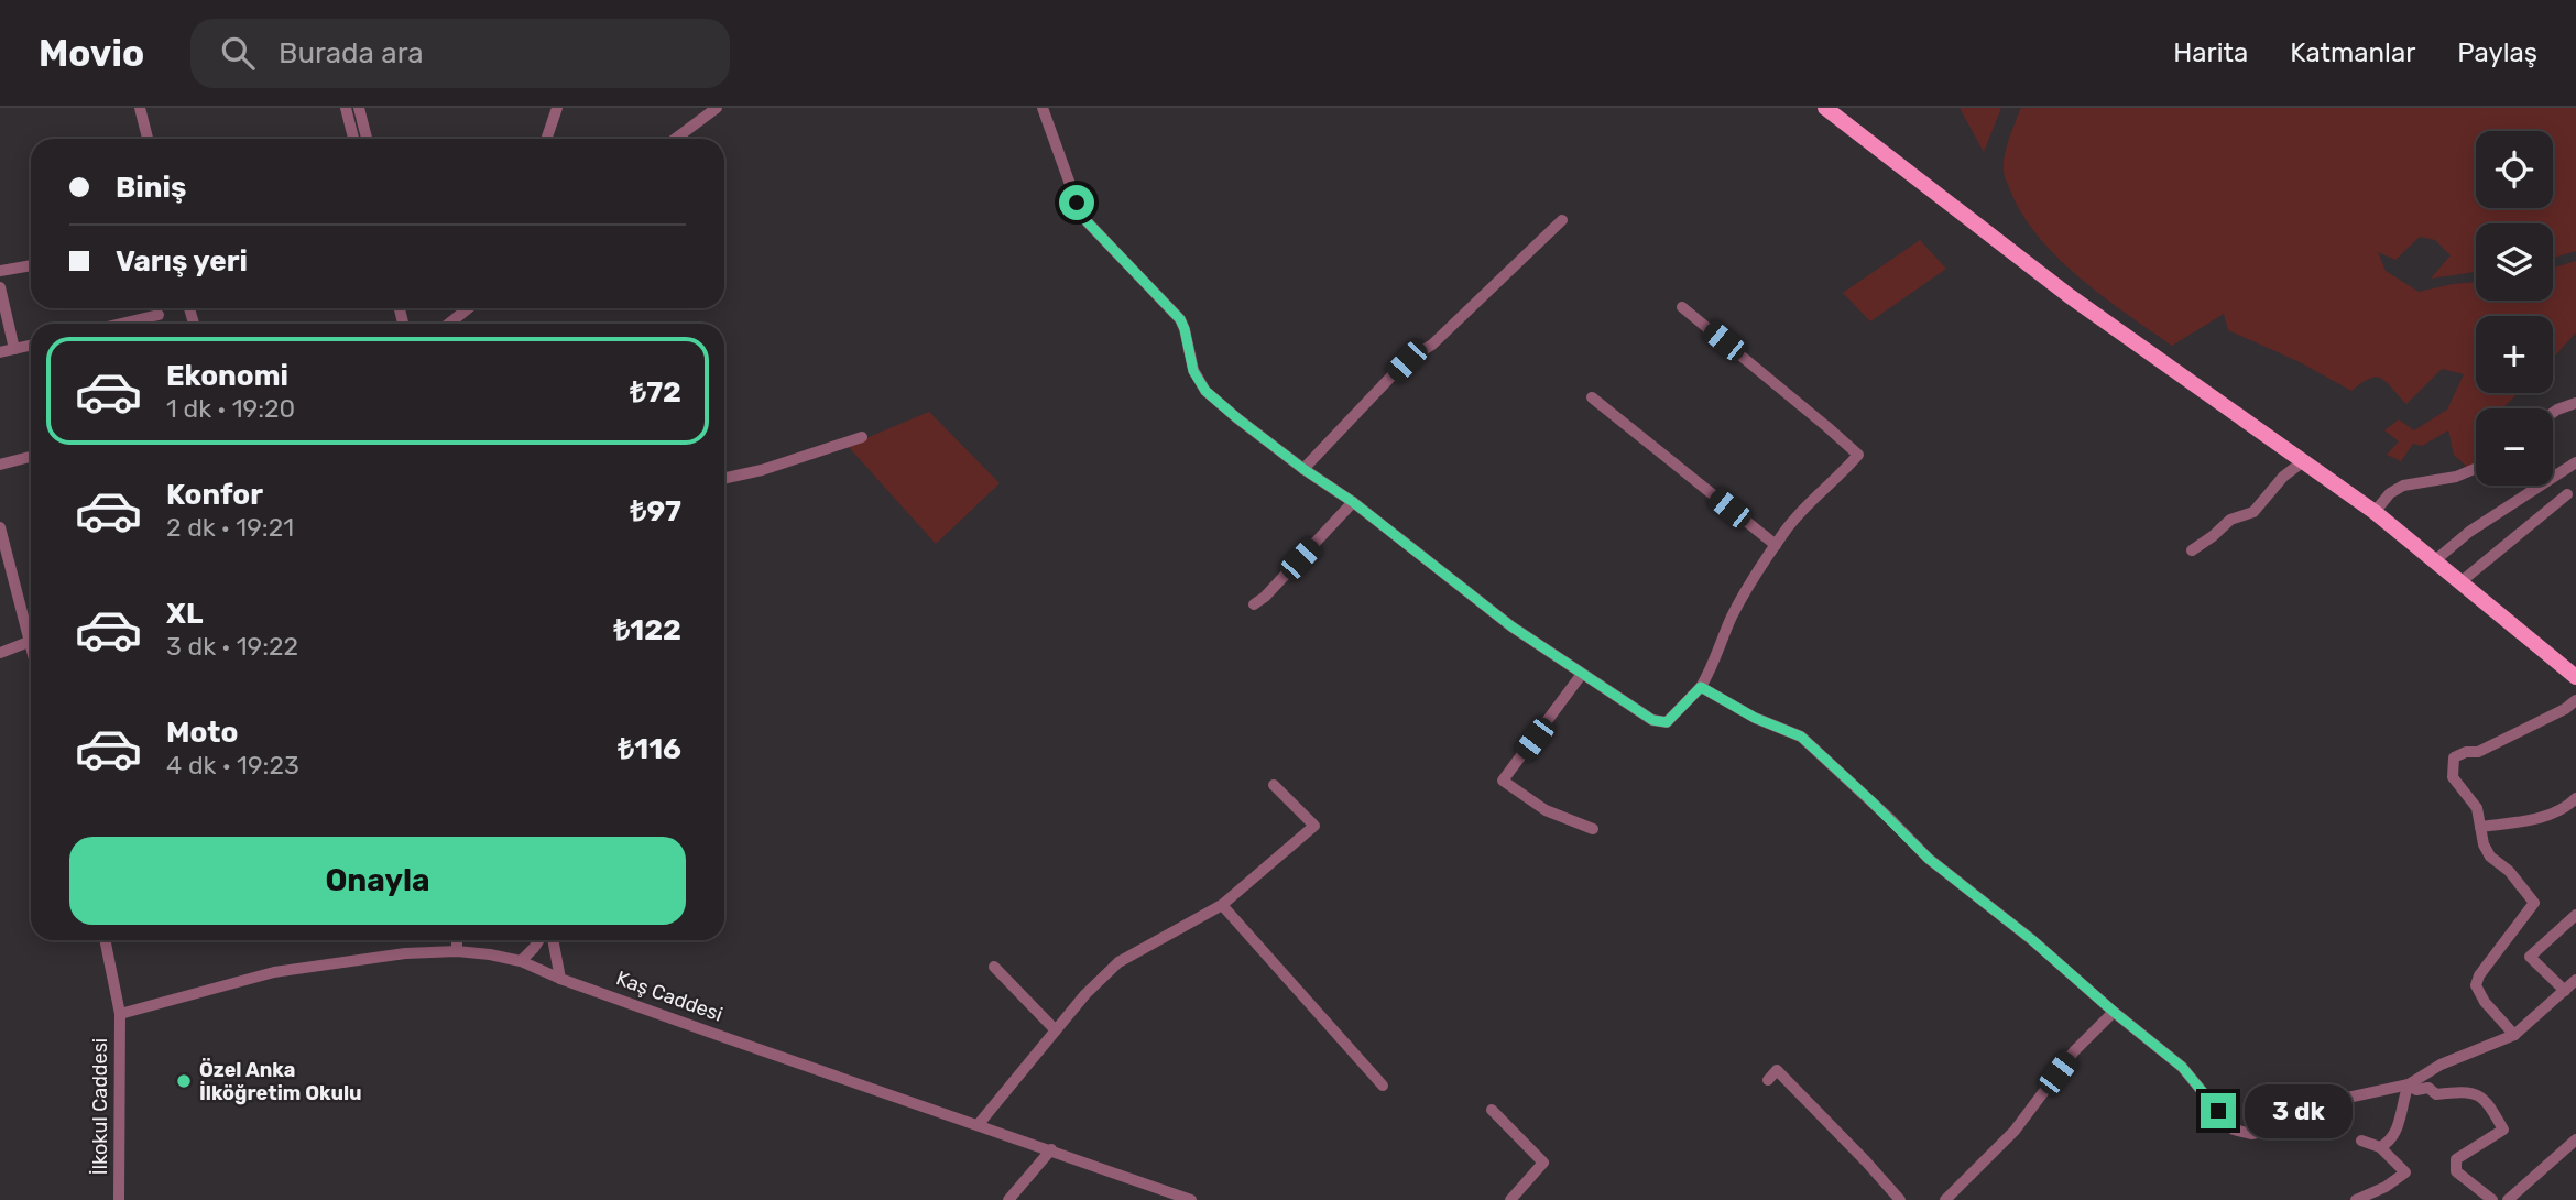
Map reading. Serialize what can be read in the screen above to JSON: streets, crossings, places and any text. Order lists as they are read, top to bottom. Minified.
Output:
{"streets":{"street":["Kaş Caddesi","İlkokul Caddesi"]},"crossings":[["Kaş Caddesi","İlkokul Caddesi"]],"places":["Özel Anka İlköğretim Okulu"],"page":{"header":"Movio","search":"Burada ara","nav":["Harita","Katmanlar","Paylaş"],"map_buttons":["+","−"],"banner":["Biniş","Varış yeri"],"list":[{"name":"Ekonomi","note":"1 dk · 19:20","value":"₺72"},{"name":"Konfor","note":"2 dk · 19:21","value":"₺97"},{"name":"XL","note":"3 dk · 19:22","value":"₺122"},{"name":"Moto","note":"4 dk · 19:23","value":"₺116"}],"buttons":"Onayla","bubble":"3 dk"}}
